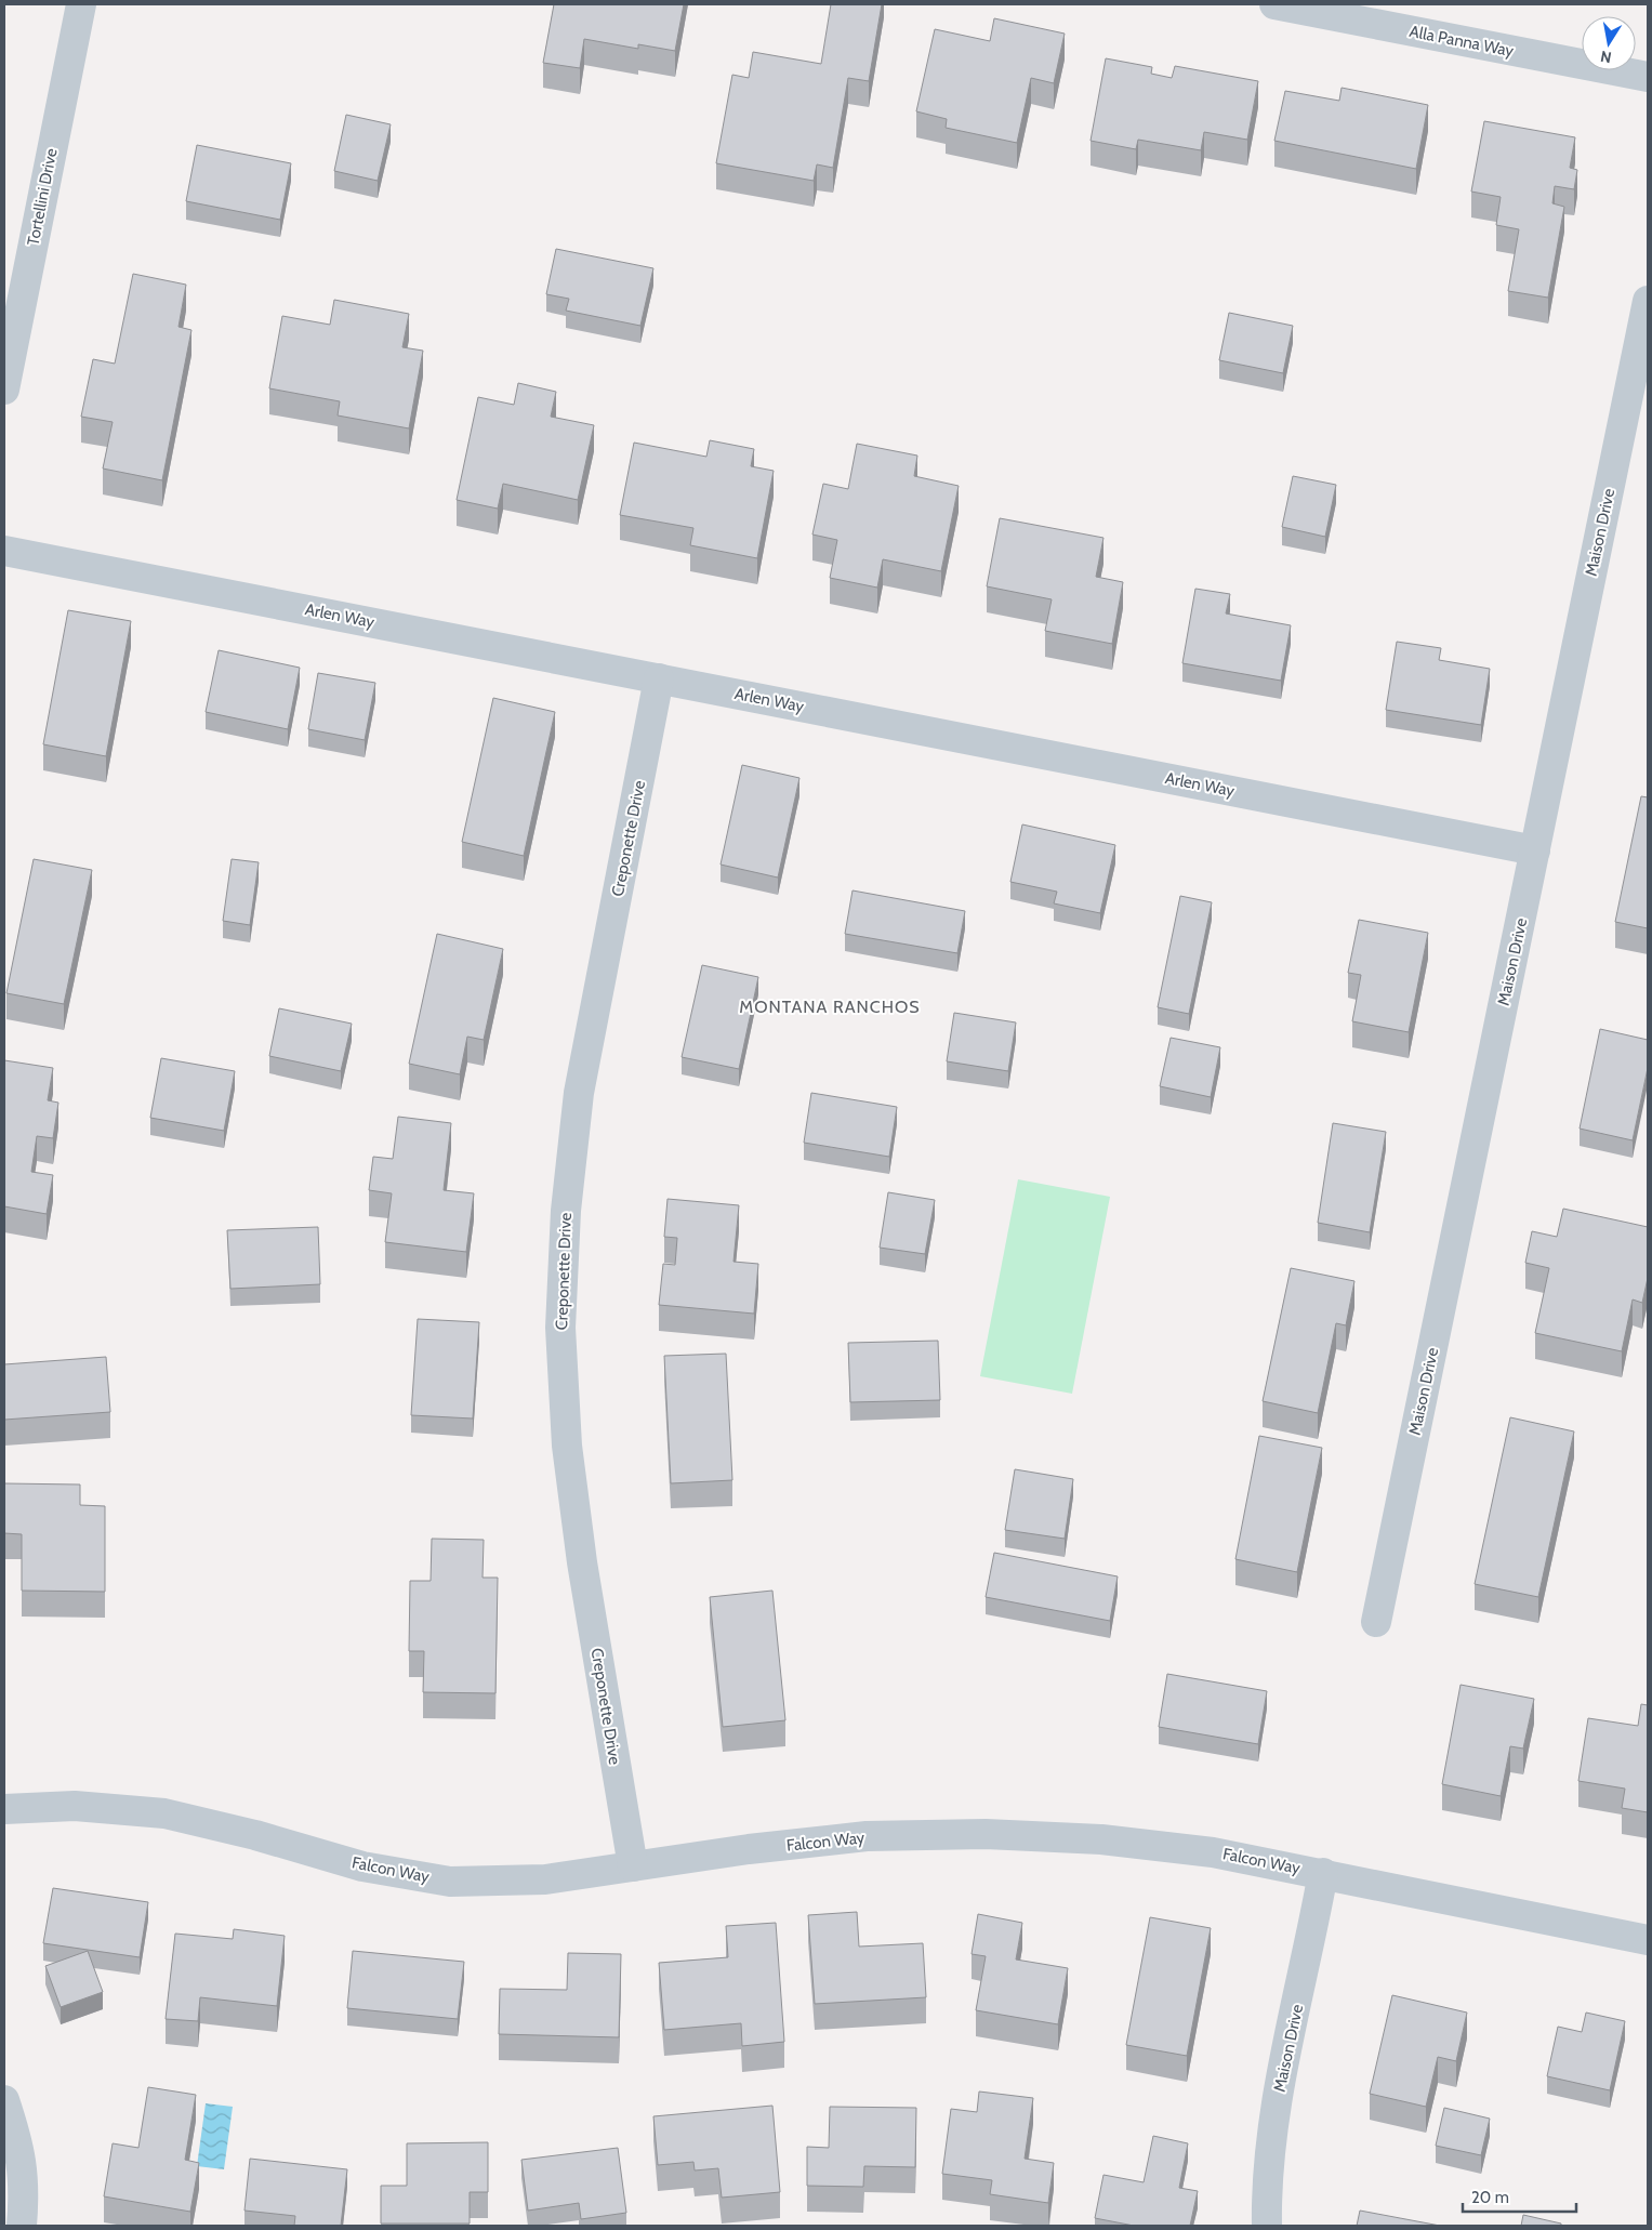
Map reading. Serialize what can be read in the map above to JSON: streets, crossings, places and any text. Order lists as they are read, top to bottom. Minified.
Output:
{"streets":{"street":["Alla Panna Way","Tortellini Drive","Maison Drive","Arlen Way","Creponette Drive","Falcon Way"]},"crossings":[["Maison Drive","Arlen Way"],["Maison Drive","Falcon Way"],["Arlen Way","Creponette Drive"],["Creponette Drive","Falcon Way"]],"districts":["MONTANA RANCHOS"],"scale_bar":"20 m","north":"bottom"}
